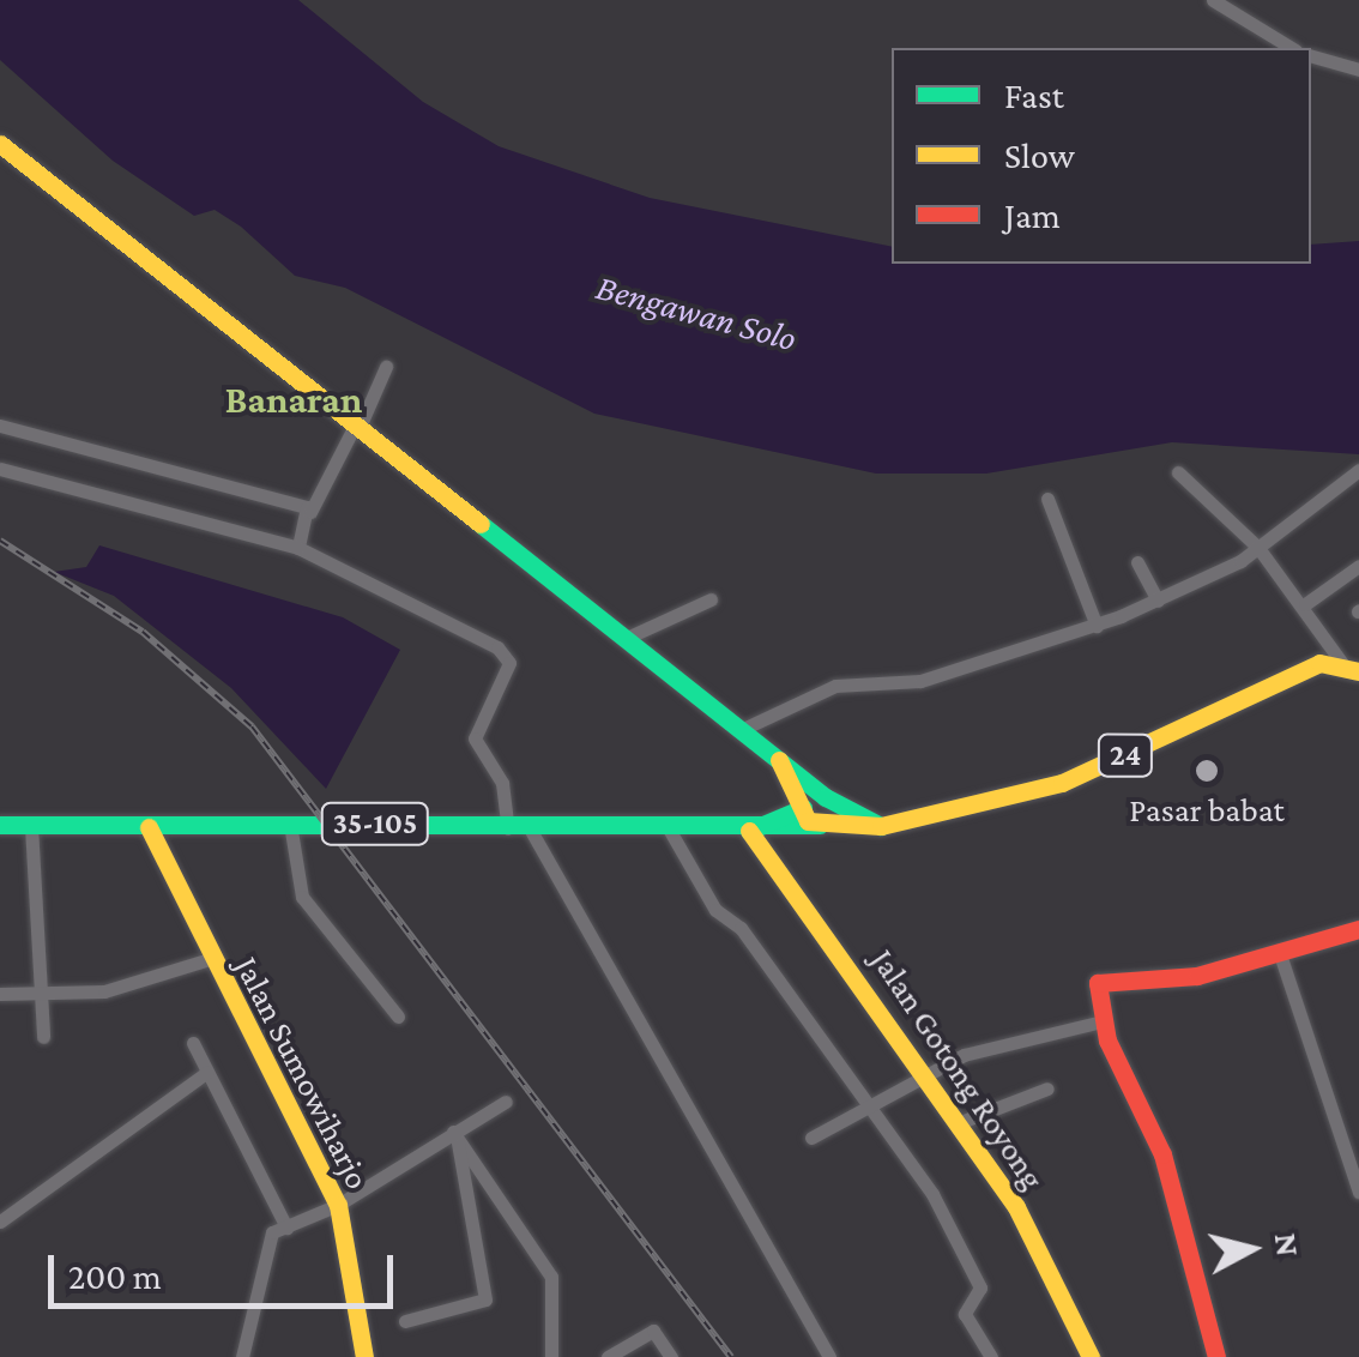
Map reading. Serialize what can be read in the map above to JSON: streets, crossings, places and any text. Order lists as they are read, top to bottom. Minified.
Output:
{"streets":{"main road":["24","35-105","Jalan Gotong Royong","Jalan Sumowiharjo"]},"crossings":[["24","35-105"],["35-105","Jalan Gotong Royong"],["35-105","Jalan Sumowiharjo"]],"districts":["Banaran"],"water":["Bengawan Solo"],"places":["Pasar babat"],"legend":["Fast","Slow","Jam"],"scale_bar":"200 m","north":"right"}
